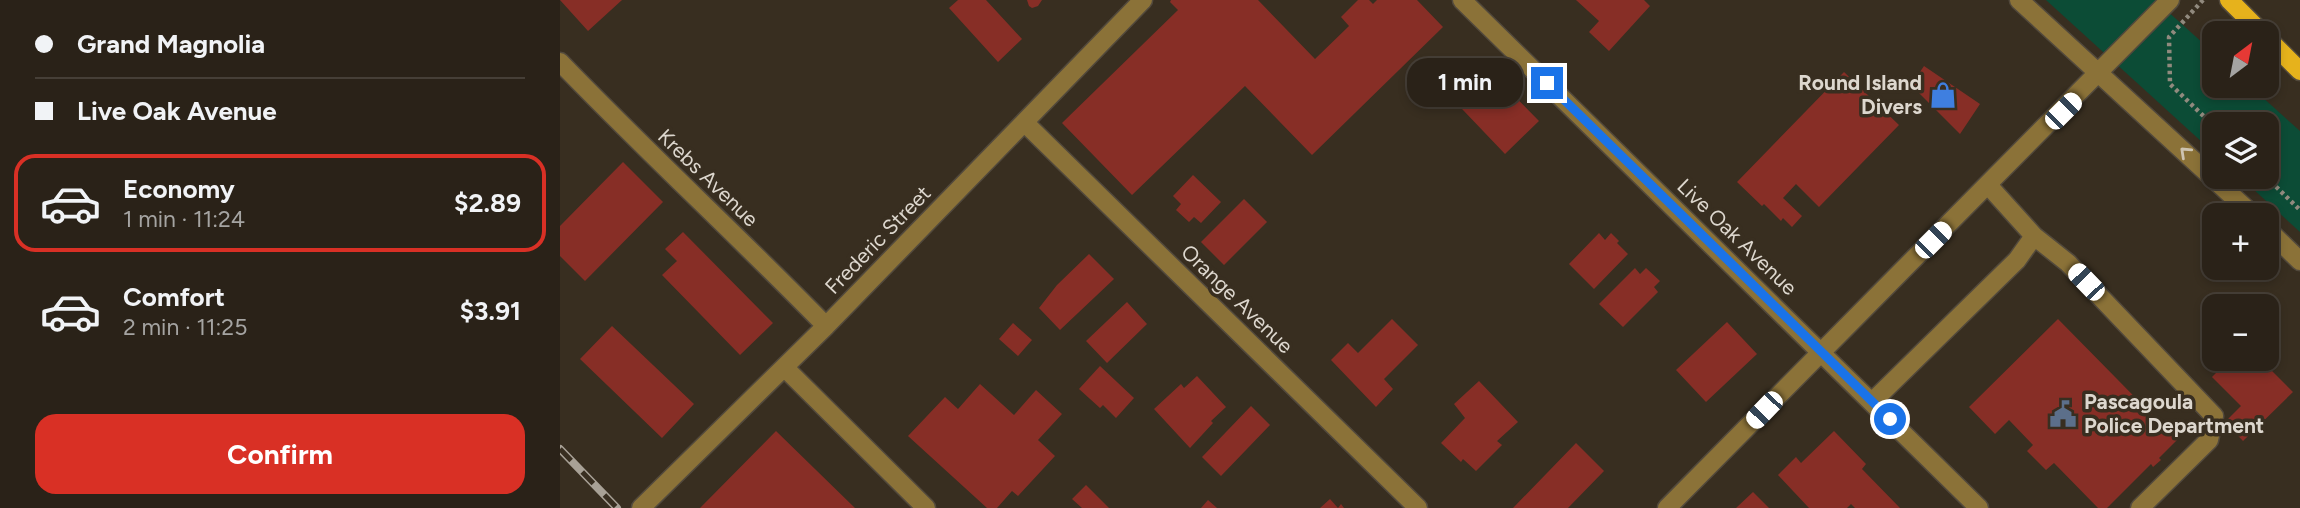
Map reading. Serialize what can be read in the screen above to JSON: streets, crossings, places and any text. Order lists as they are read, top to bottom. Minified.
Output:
{"streets":{"street":["Krebs Avenue","Live Oak Avenue","Frederic Street","Orange Avenue"]},"crossings":[["Krebs Avenue","Frederic Street"],["Frederic Street","Orange Avenue"]],"places":{"shop":["Round Island Divers"],"public building":["Pascagoula Police Department"]},"north":"top right","page":{"banner":["Grand Magnolia","Live Oak Avenue"],"map_buttons":["+","−"],"bubble":"1 min","list":[{"name":"Economy","note":"1 min · 11:24","value":"$2.89"},{"name":"Comfort","note":"2 min · 11:25","value":"$3.91"}],"buttons":"Confirm"}}
